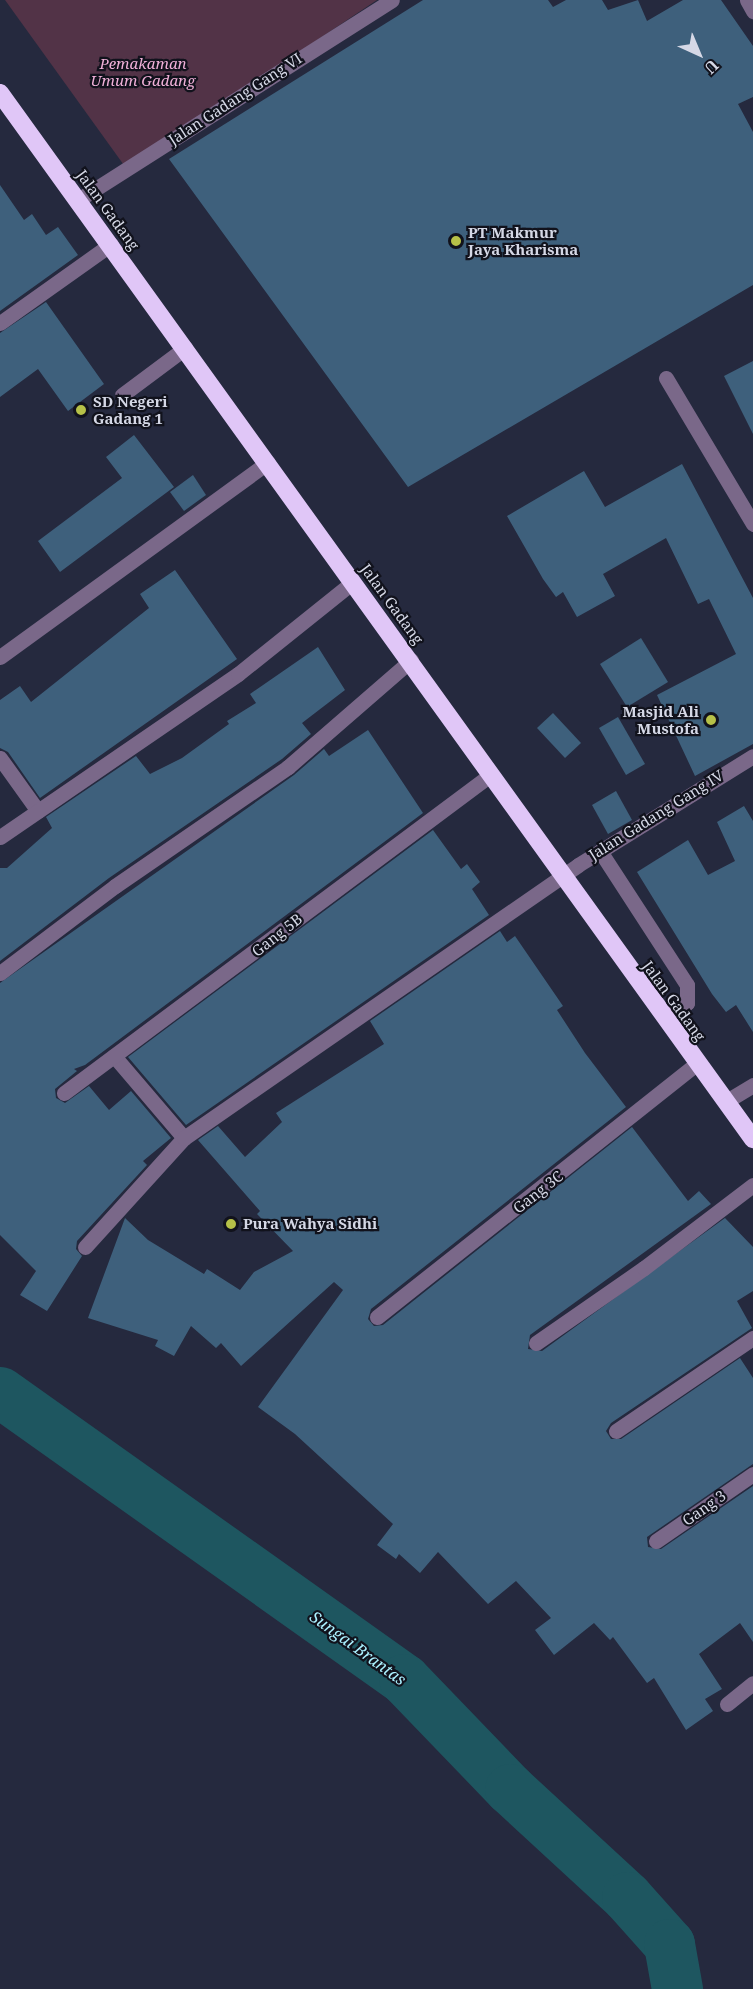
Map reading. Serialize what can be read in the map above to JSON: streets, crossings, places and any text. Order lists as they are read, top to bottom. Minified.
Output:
{"streets":{"highway":["Jalan Gadang"],"street":["Jalan Gadang Gang VI","Jalan Gadang Gang IV","Gang 5B","Gang 3C","Gang 3"]},"crossings":[["Jalan Gadang Gang VI","Jalan Gadang"],["Jalan Gadang","Jalan Gadang Gang IV"],["Jalan Gadang","Gang 5B"],["Jalan Gadang","Gang 3C"]],"water":["Sungai Brantas"],"parks":["Pemakaman Umum Gadang"],"places":["PT Makmur Jaya Kharisma","SD Negeri Gadang 1","Masjid Ali Mustofa","Pura Wahya Sidhi"],"north":"bottom right"}
